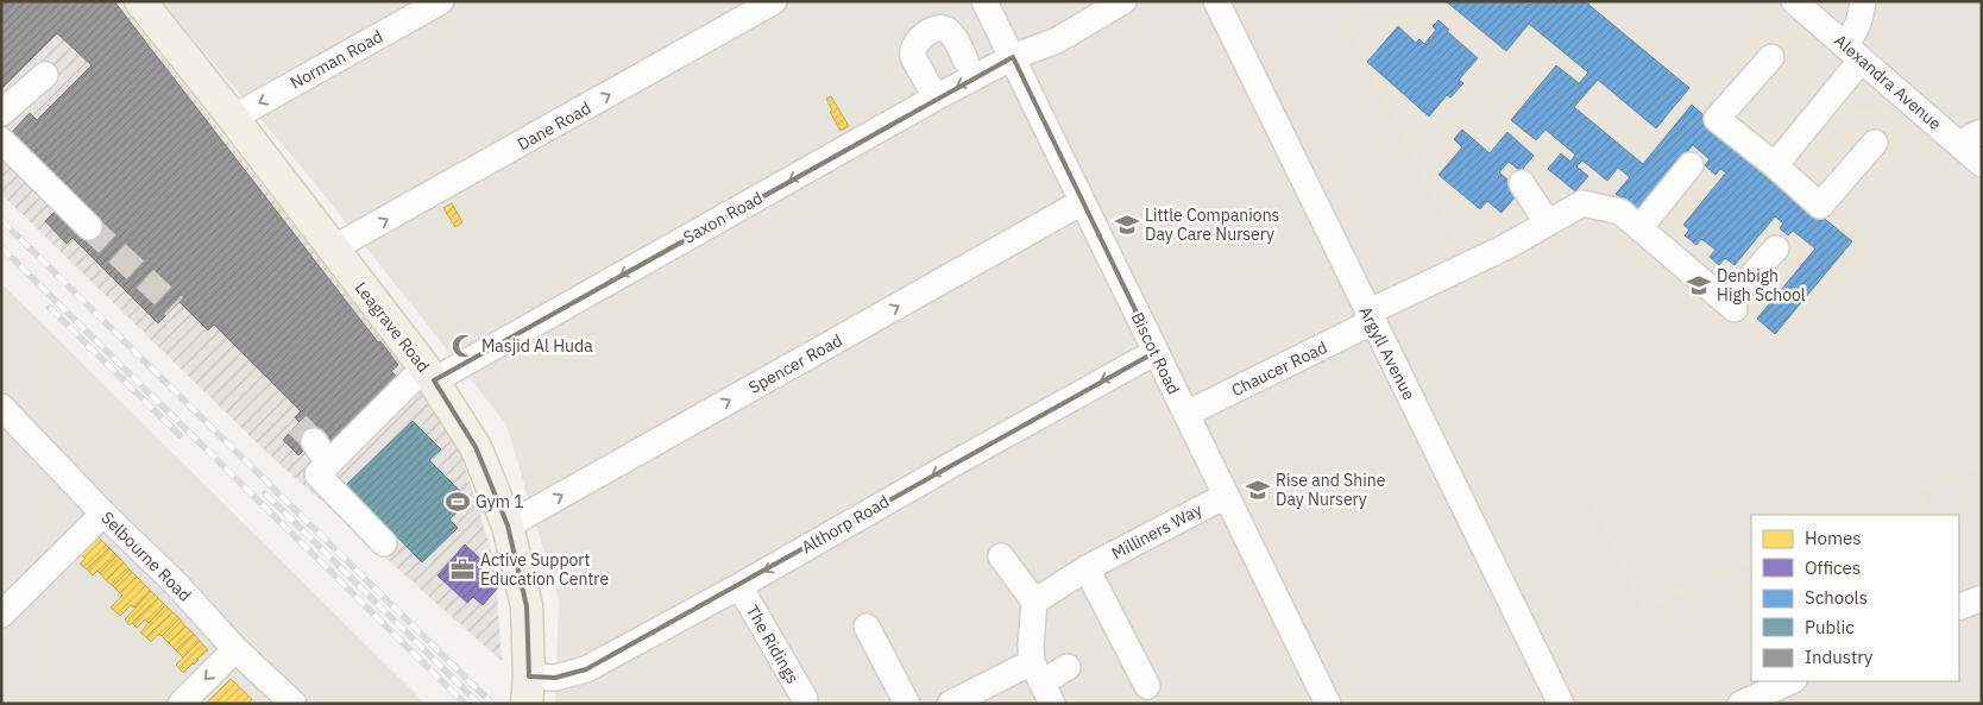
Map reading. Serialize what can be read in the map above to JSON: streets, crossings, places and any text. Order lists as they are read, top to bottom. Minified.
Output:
{"streets":{"main road":["Leagrave Road"],"street":["Norman Road","Alexandra Avenue","Dane Road","Saxon Road","Biscot Road","Argyll Avenue","Spencer Road","Chaucer Road","Althorp Road","Milliners Way","Selbourne Road","The Ridings"]},"crossings":[["Norman Road","Leagrave Road"],["Dane Road","Leagrave Road"],["Saxon Road","Leagrave Road"],["Saxon Road","Biscot Road"],["Leagrave Road","Spencer Road"],["Leagrave Road","Althorp Road"],["Biscot Road","Spencer Road"],["Biscot Road","Chaucer Road"],["Biscot Road","Althorp Road"],["Biscot Road","Milliners Way"],["Argyll Avenue","Chaucer Road"],["Althorp Road","The Ridings"]],"one_way":["Norman Road","Dane Road","Saxon Road","Spencer Road","Althorp Road"],"places":{"school or university":["Little Companions Day Care Nursery","Denbigh High School","Rise and Shine Day Nursery"],"mosque":["Masjid Al Huda"],"sports":["Gym 1"],"office":["Active Support Education Centre"]},"legend":["Homes","Offices","Schools","Public","Industry"]}
